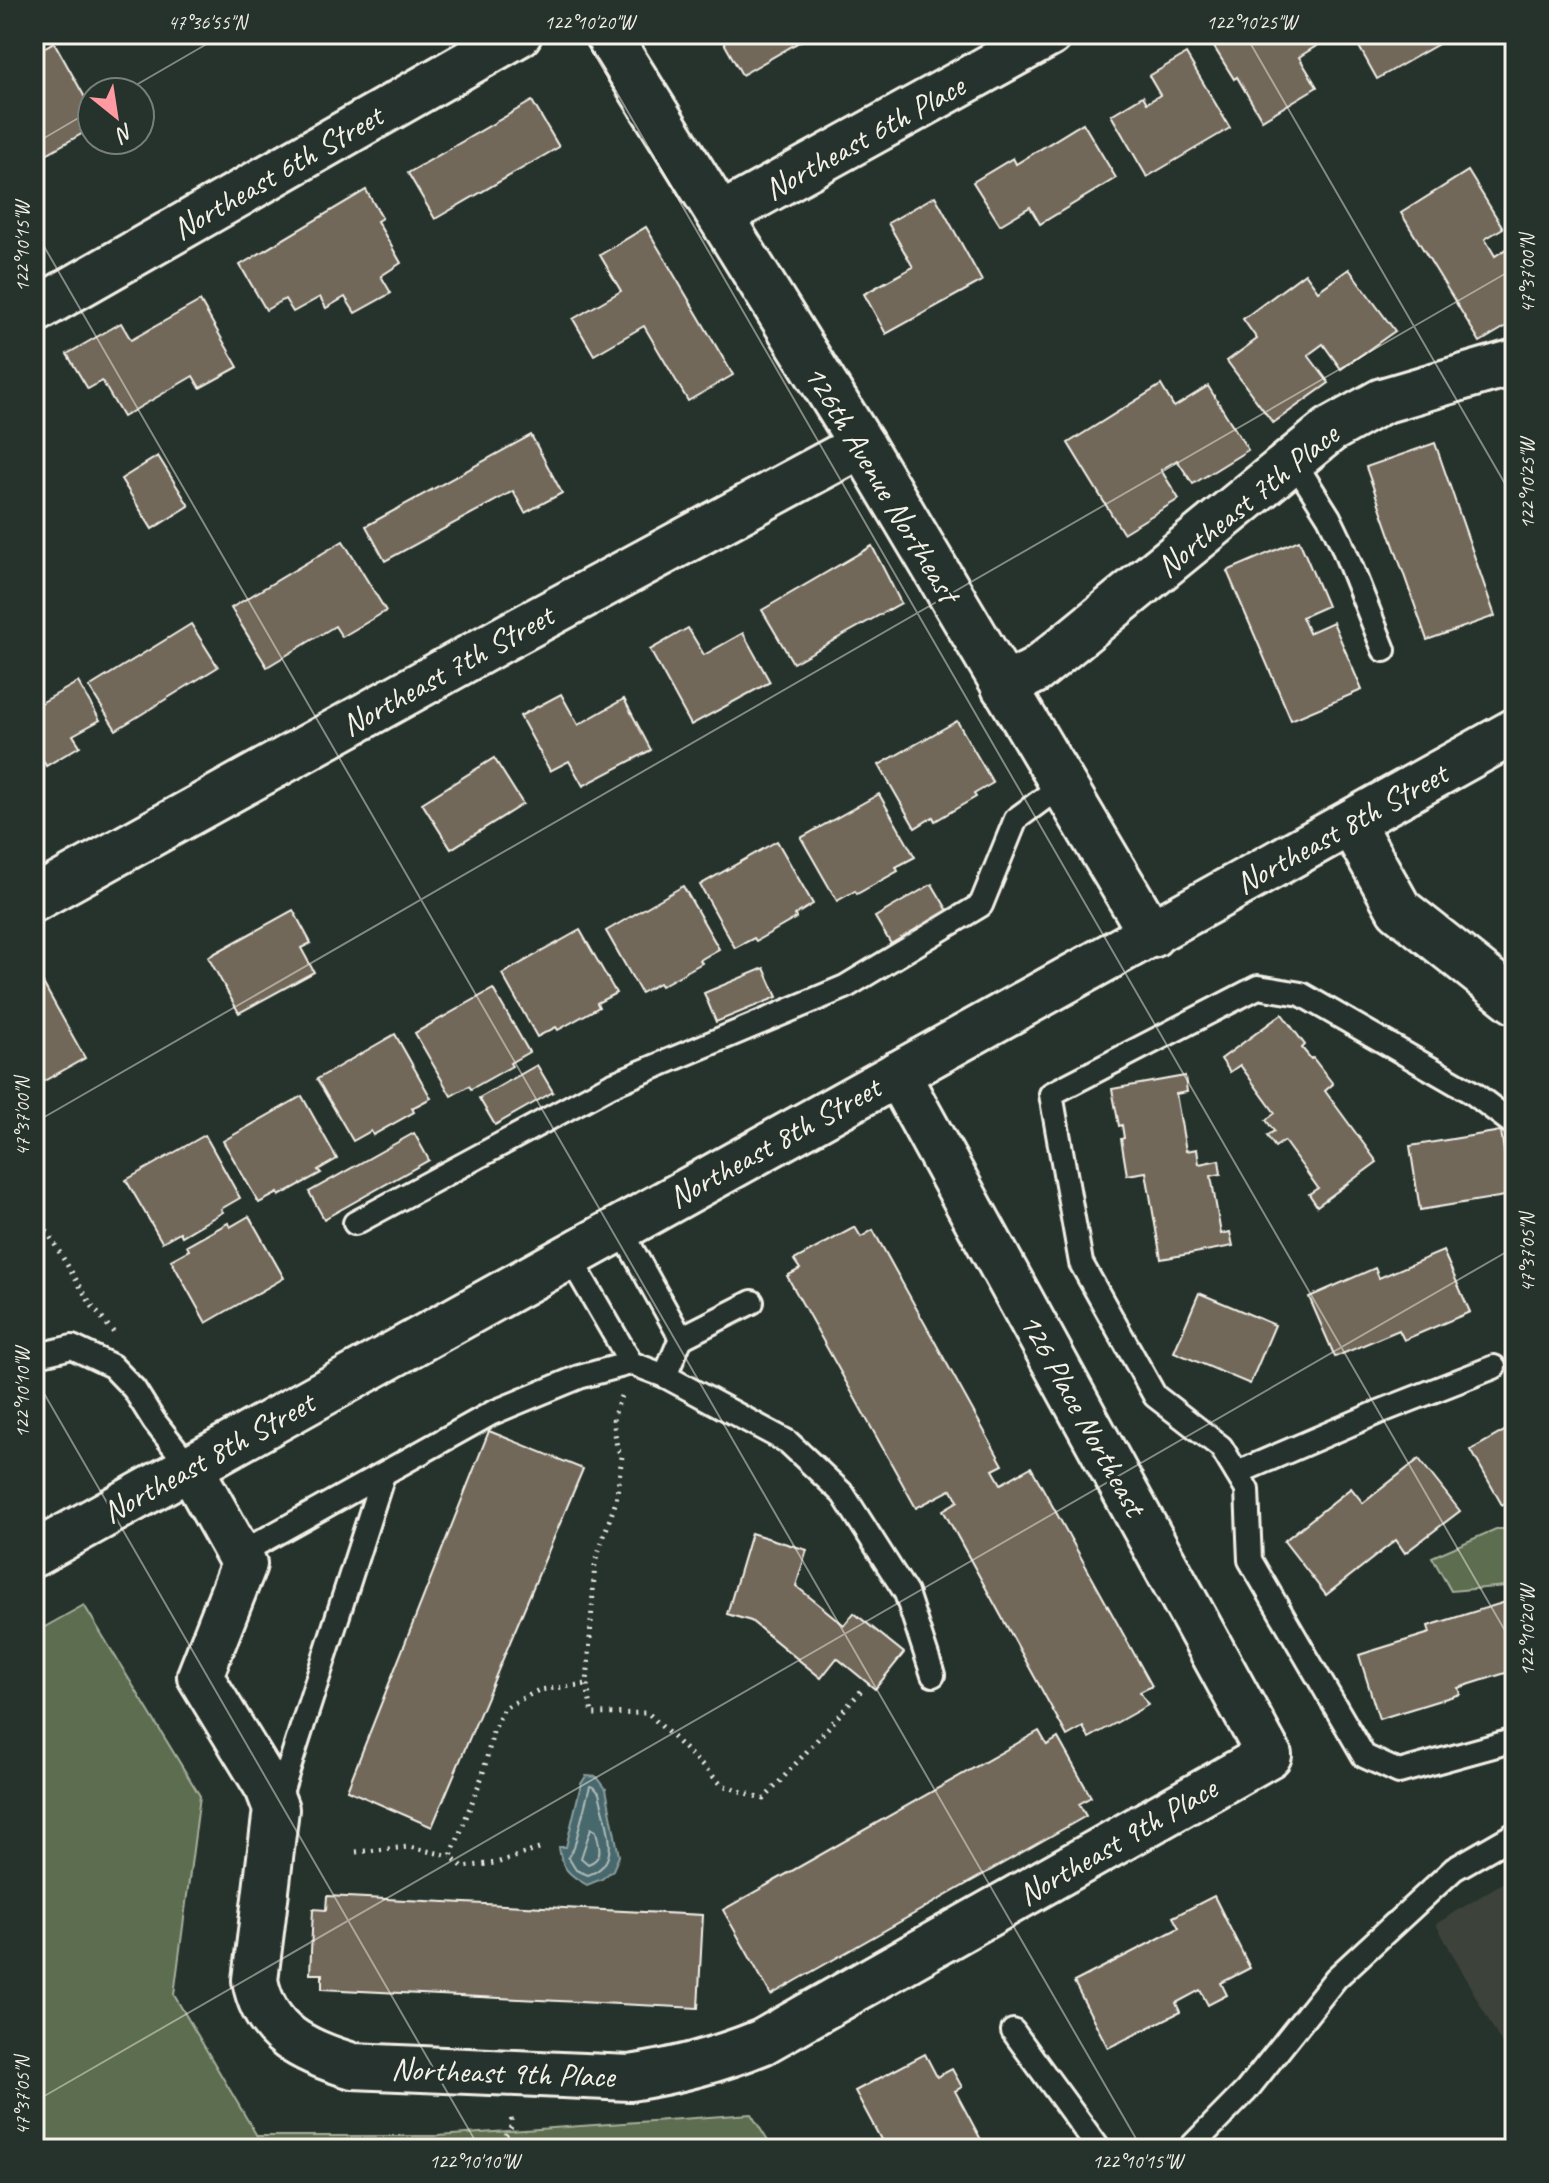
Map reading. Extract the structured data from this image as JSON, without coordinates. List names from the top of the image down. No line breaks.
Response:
{"streets":{"street":["Northeast 6th Place","Northeast 6th Street","126th Avenue Northeast","Northeast 7th Place","Northeast 7th Street","Northeast 8th Street","126 Place Northeast","Northeast 9th Place"]},"crossings":[["Northeast 6th Place","126th Avenue Northeast"],["126th Avenue Northeast","Northeast 7th Place"],["126th Avenue Northeast","Northeast 7th Street"],["126th Avenue Northeast","Northeast 8th Street"],["Northeast 8th Street","126 Place Northeast"],["126 Place Northeast","Northeast 9th Place"]],"north":"bottom right","coordinates":["47°36'55\"N","122°10'20\"W","122°10'25\"W","122°10'15\"W","47°37'00\"N","47°37'05\"N","122°10'10\"W"]}
